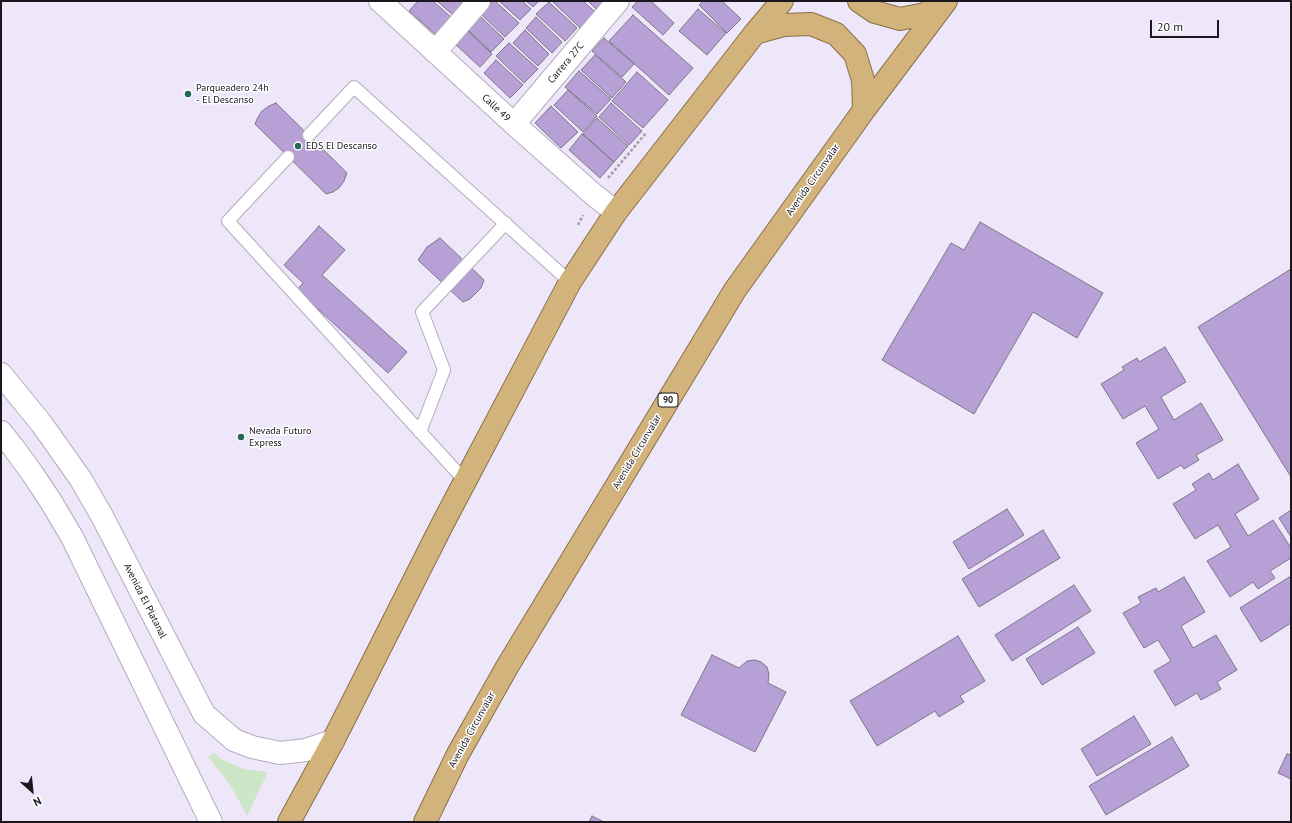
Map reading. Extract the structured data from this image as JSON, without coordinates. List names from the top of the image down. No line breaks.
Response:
{"streets":{"highway":["Avenida Circunvalar","90"],"main road":["Carrera 27C","Calle 49","Avenida El Platanal"]},"crossings":[["Carrera 27C","Calle 49"]],"places":["Parqueadero 24h - El Descanso","EDS El Descanso","Nevada Futuro Express"],"scale_bar":"20 m","north":"bottom right"}
